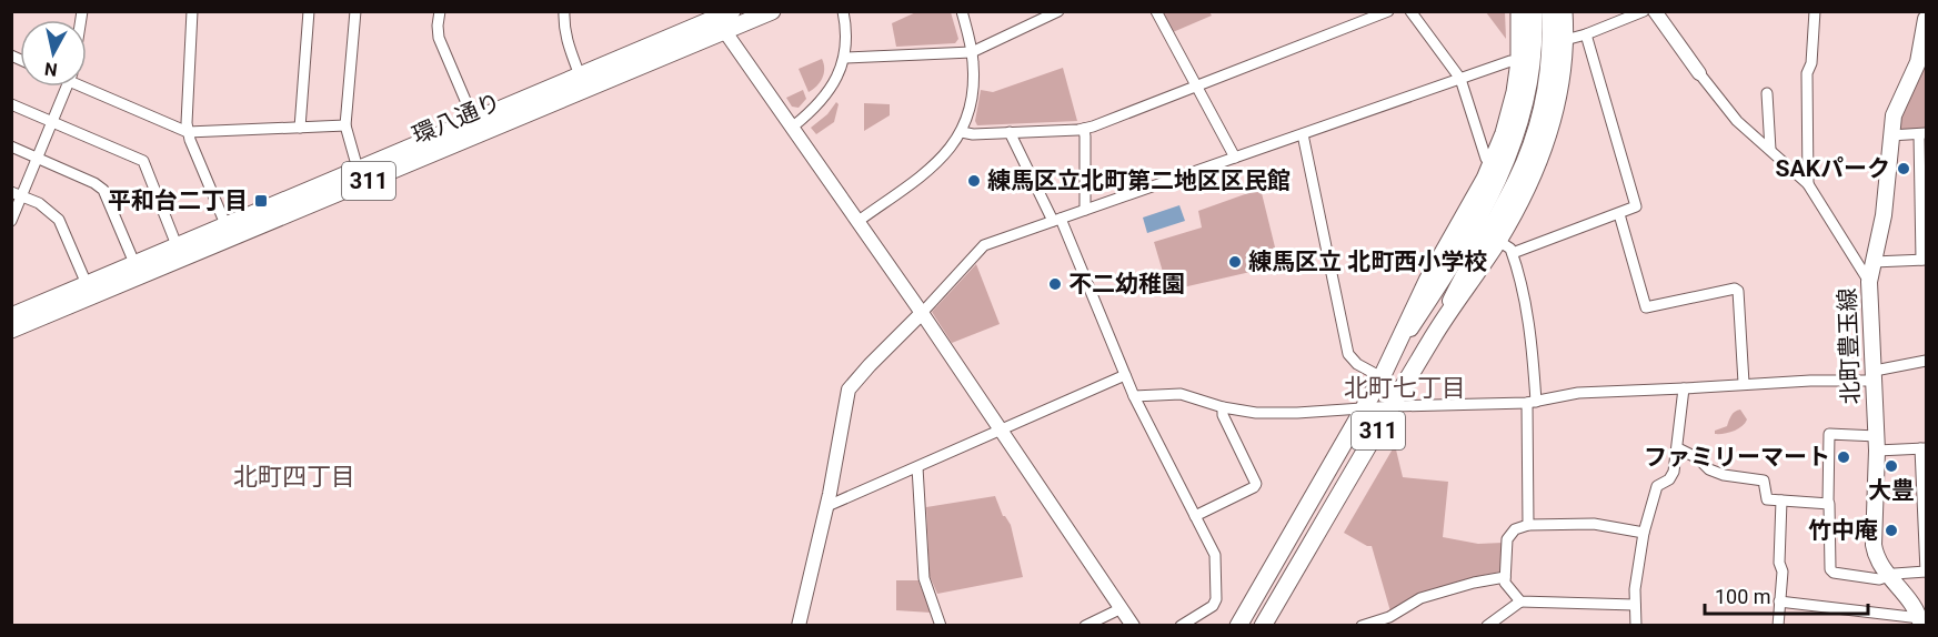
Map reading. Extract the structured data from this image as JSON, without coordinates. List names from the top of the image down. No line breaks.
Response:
{"streets":{"main road":["環八通り","311","北町豊玉線"]},"districts":["北町七丁目","北町四丁目"],"places":{"other":["SAKパーク","練馬区立北町第二地区区民館","練馬区立 北町西小学校","不二幼稚園","ファミリーマート","大豊","竹中庵"],"transit":["平和台二丁目"]},"scale_bar":"100 m","north":"bottom"}
